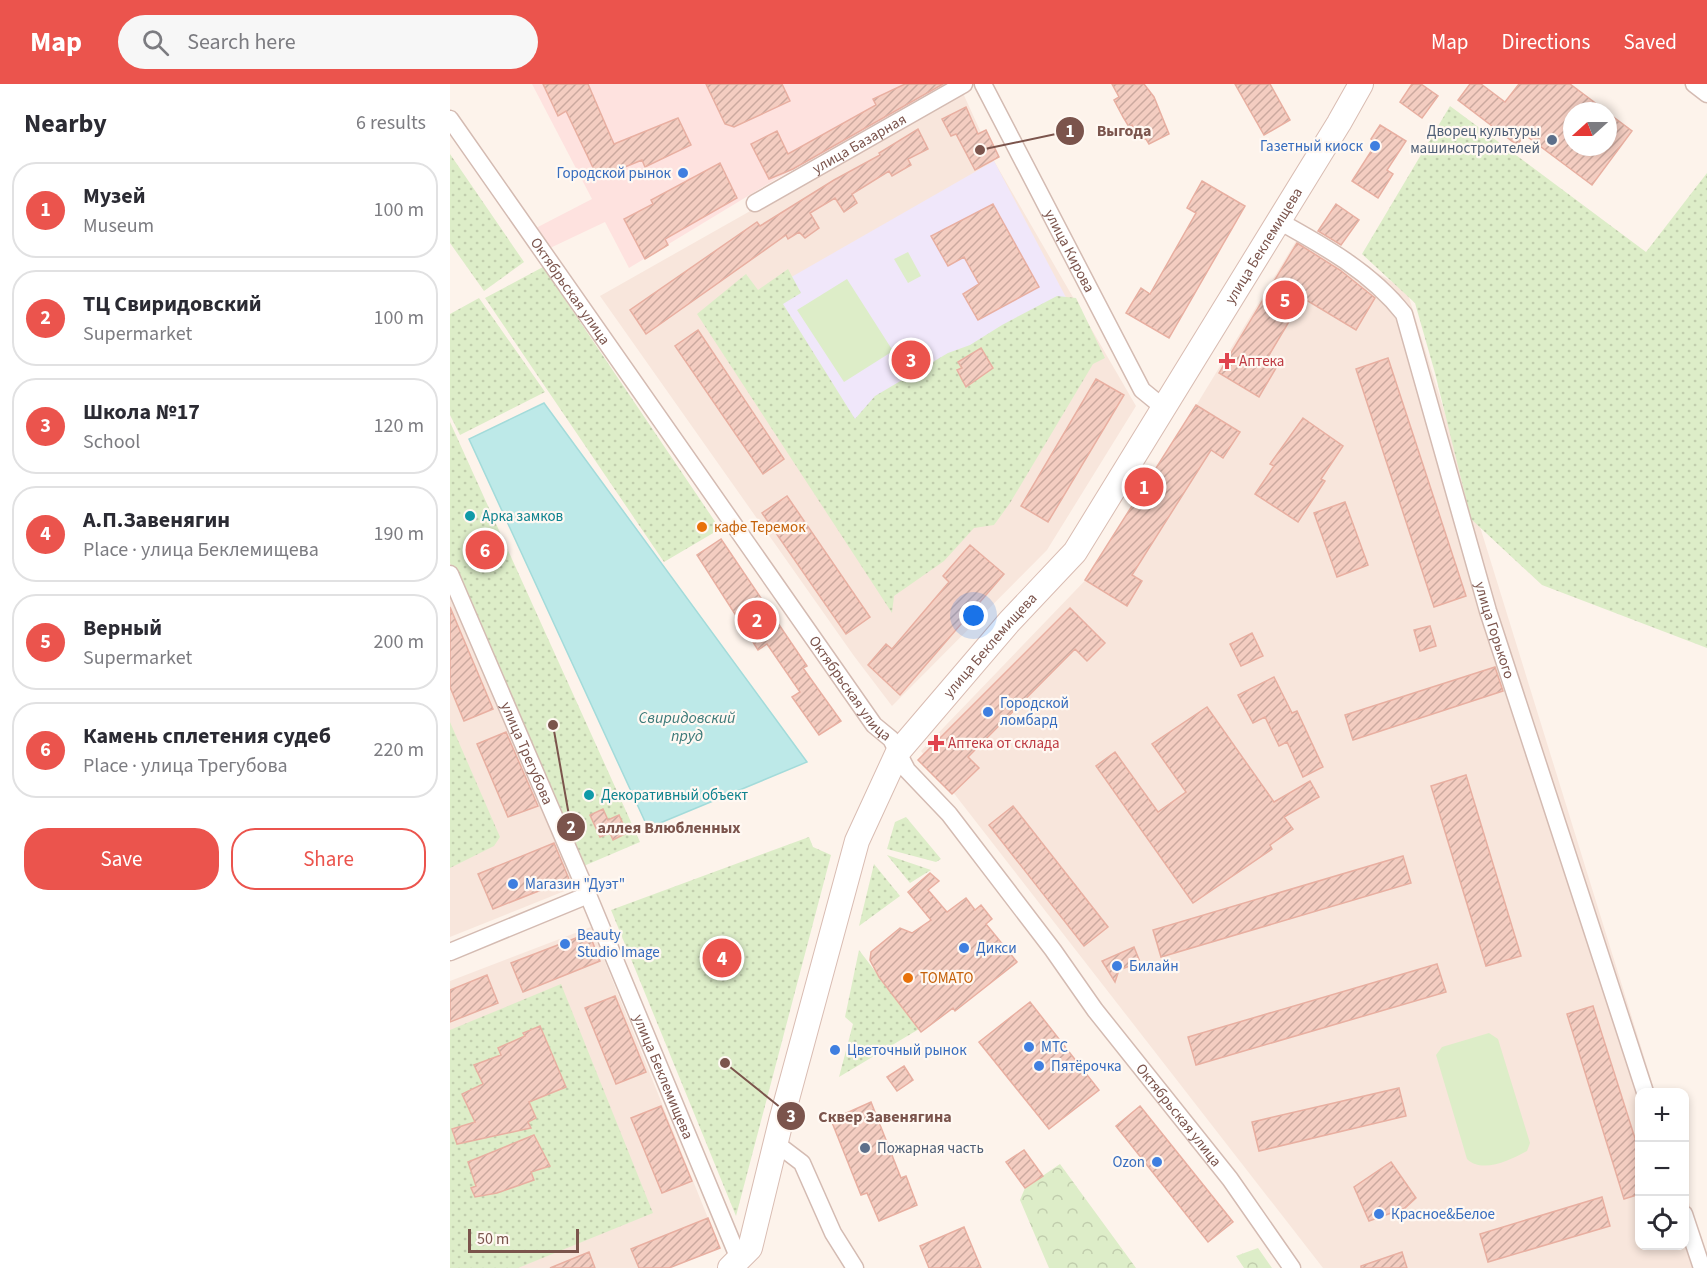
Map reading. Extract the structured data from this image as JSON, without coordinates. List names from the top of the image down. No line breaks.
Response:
{"streets":{"main road":["улица Беклемищева"],"street":["улица Базарная","улица Кирова","Октябрьская улица","улица Горького","улица Трегубова"]},"crossings":[["улица Беклемищева","улица Кирова"],["улица Беклемищева","Октябрьская улица"],["улица Беклемищева","улица Горького"],["улица Беклемищева","улица Трегубова"]],"water":["Свиридовский пруд"],"places":{"other":["Дворец культуры машиностроителей","Газетный киоск","Выгода","Городской рынок","Арка замков","кафе Теремок","Городской ломбард","аллея Влюбленных","Декоративный объект","Магазин \"Дуэт\"","Beauty Studio Image","Дикси","Билайн","ТОМАТО","МТС","Цветочный рынок","Сквер Завенягина","Пятёрочка","Пожарная часть","Ozon","Красное&Белое"],"health":["Аптека","Аптека от склада"]},"scale_bar":"50 m","north":"left","page":{"header":"Map","search":"Search here","nav":["Map","Directions","Saved"],"heading":["Nearby","6 results"],"list":[{"mark":"1","name":"Музей","note":"Museum","value":"100 m"},{"mark":"2","name":"ТЦ Свиридовский","note":"Supermarket","value":"100 m"},{"mark":"3","name":"Школа №17","note":"School","value":"120 m"},{"mark":"4","name":"А.П.Завенягин","note":"Place · улица Беклемищева","value":"190 m"},{"mark":"5","name":"Верный","note":"Supermarket","value":"200 m"},{"mark":"6","name":"Камень сплетения судеб","note":"Place · улица Трегубова","value":"220 m"}],"pins":["5","3","1","6","2","4"],"buttons":["Save","Share"],"map_buttons":["+","−"],"scale":"50 m"}}
